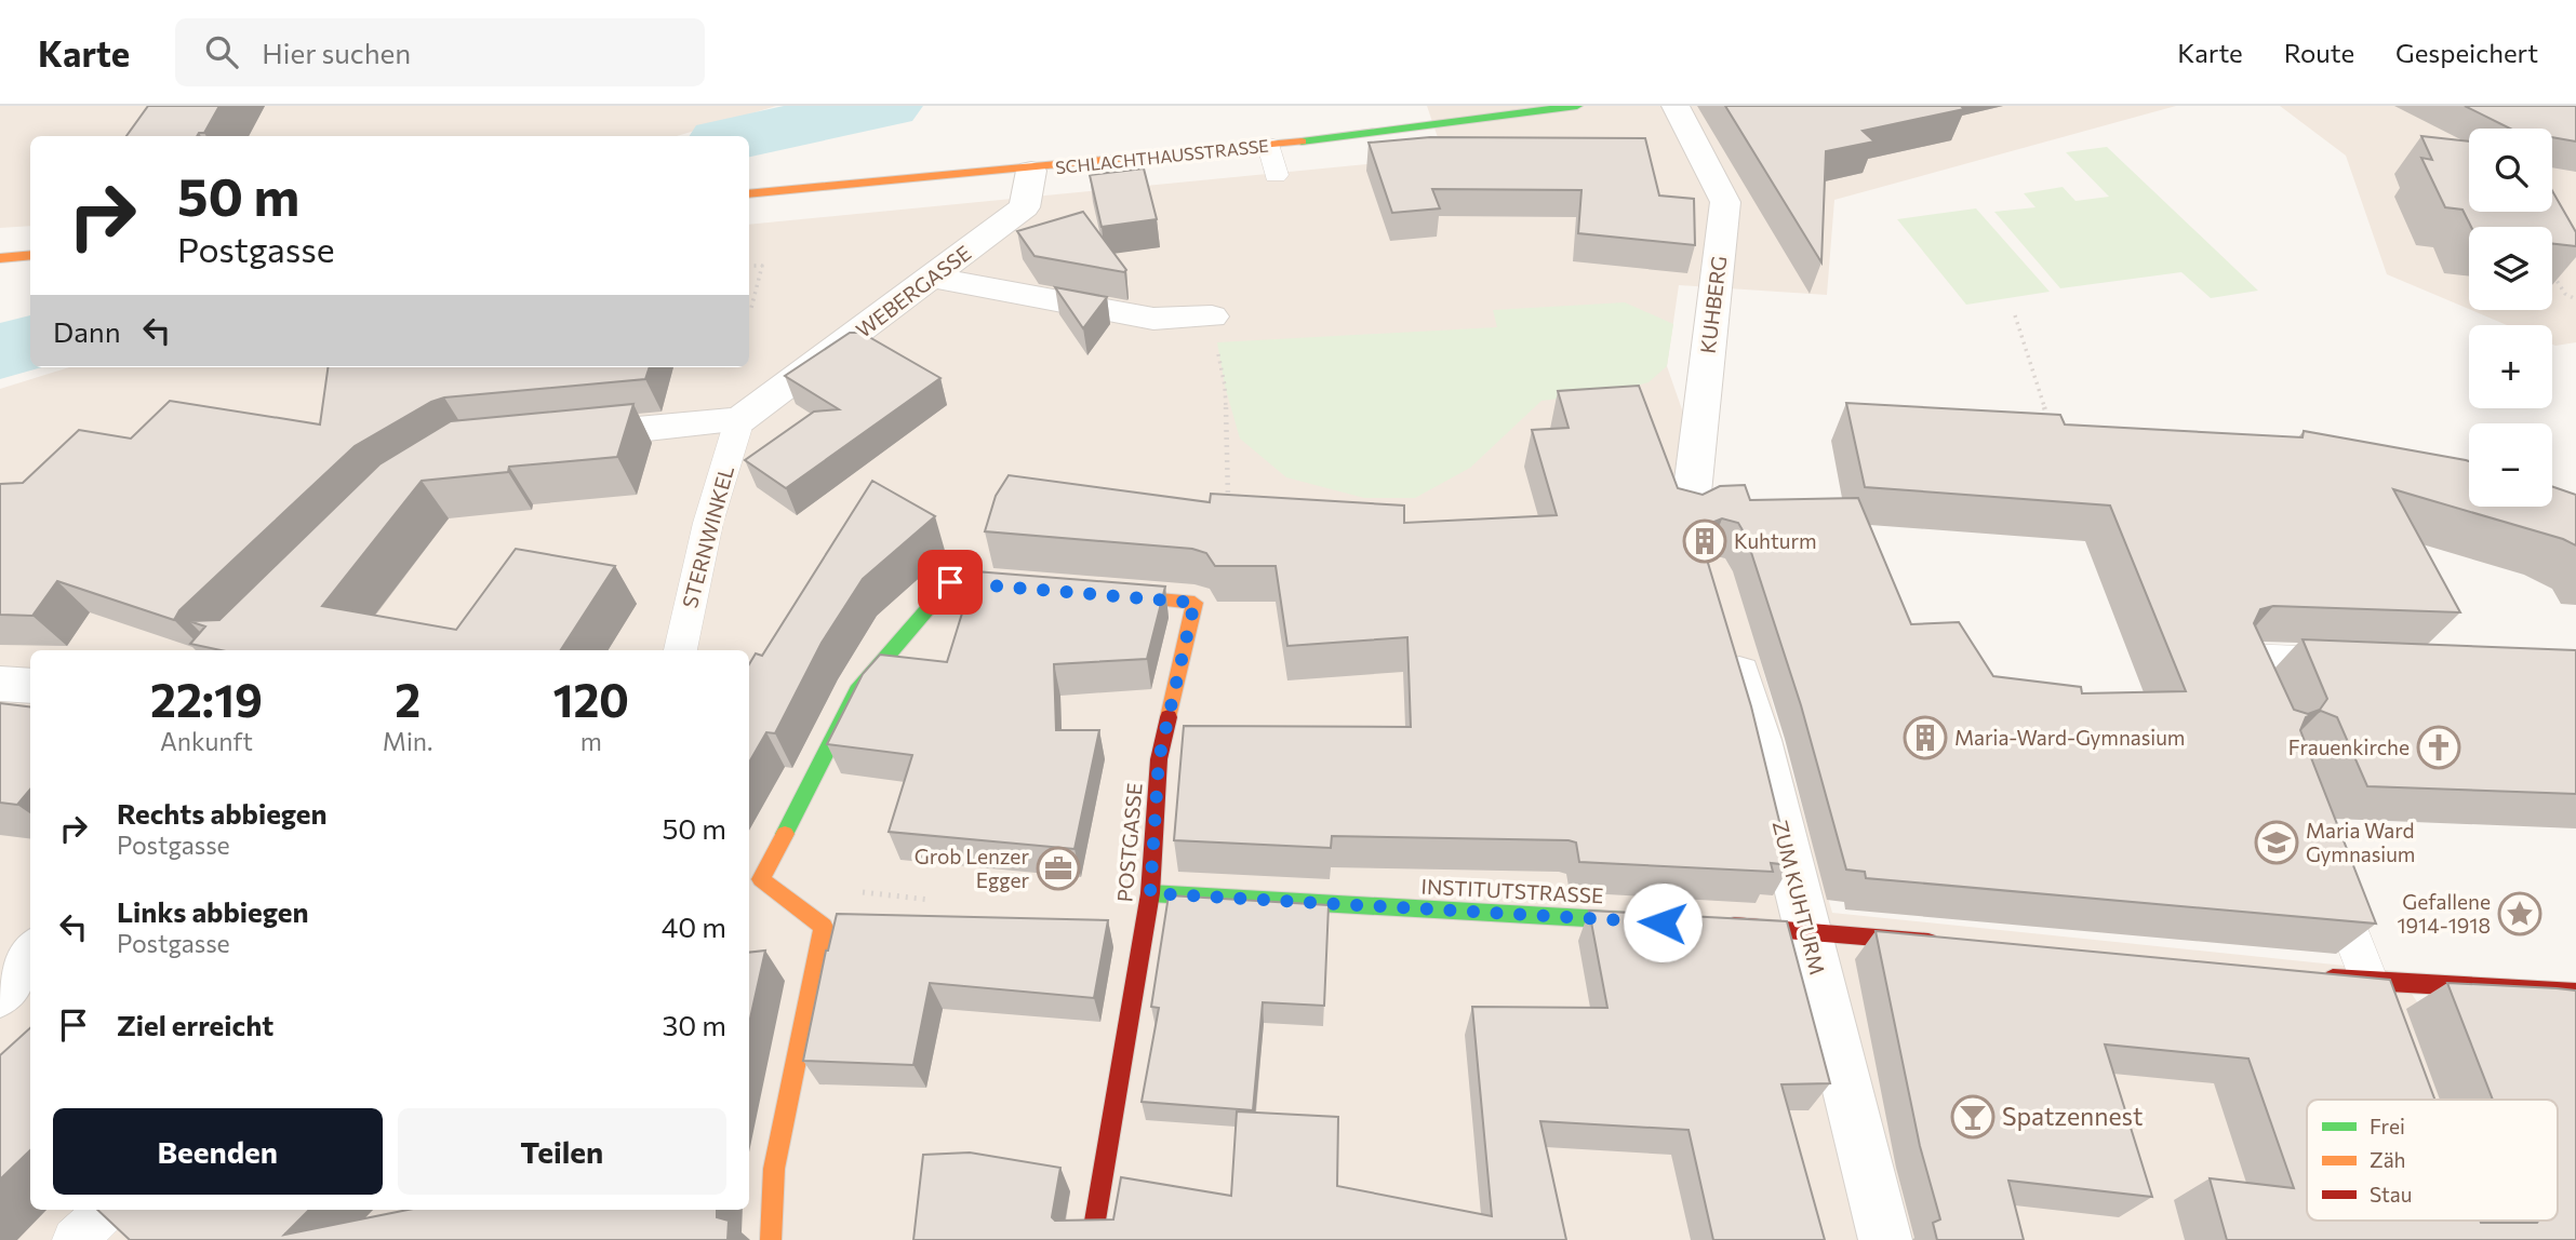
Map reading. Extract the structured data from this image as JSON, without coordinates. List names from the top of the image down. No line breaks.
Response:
{"streets":{"street":["SCHLACHTHAUSSTRASSE","WEBERGASSE","KUHBERG","POSTGASSE","INSTITUTSTRASSE","ZUM KUHTURM"],"lane":["STERNWINKEL"]},"crossings":[["SCHLACHTHAUSSTRASSE","WEBERGASSE"],["WEBERGASSE","STERNWINKEL"],["POSTGASSE","INSTITUTSTRASSE"]],"places":{"building":["Kuhturm","Maria-Ward-Gymnasium"],"church":["Frauenkirche"],"school or university":["Maria Ward Gymnasium"],"office":["Grob Lenzer Egger"],"place":["Gefallene 1914-1918"],"bar":["Spatzennest"]},"legend":["Frei","Zäh","Stau"],"page":{"header":"Karte","search":"Hier suchen","nav":["Karte","Route","Gespeichert"],"map_buttons":["+","−"],"turn":["50 m","Postgasse"],"then":"Dann","eta":["22:19","Ankunft","2","Min.","120","m"],"list":[{"name":"Rechts abbiegen","note":"Postgasse","value":"50 m"},{"name":"Links abbiegen","note":"Postgasse","value":"40 m"},{"name":"Ziel erreicht","value":"30 m"}],"buttons":["Beenden","Teilen"]}}
